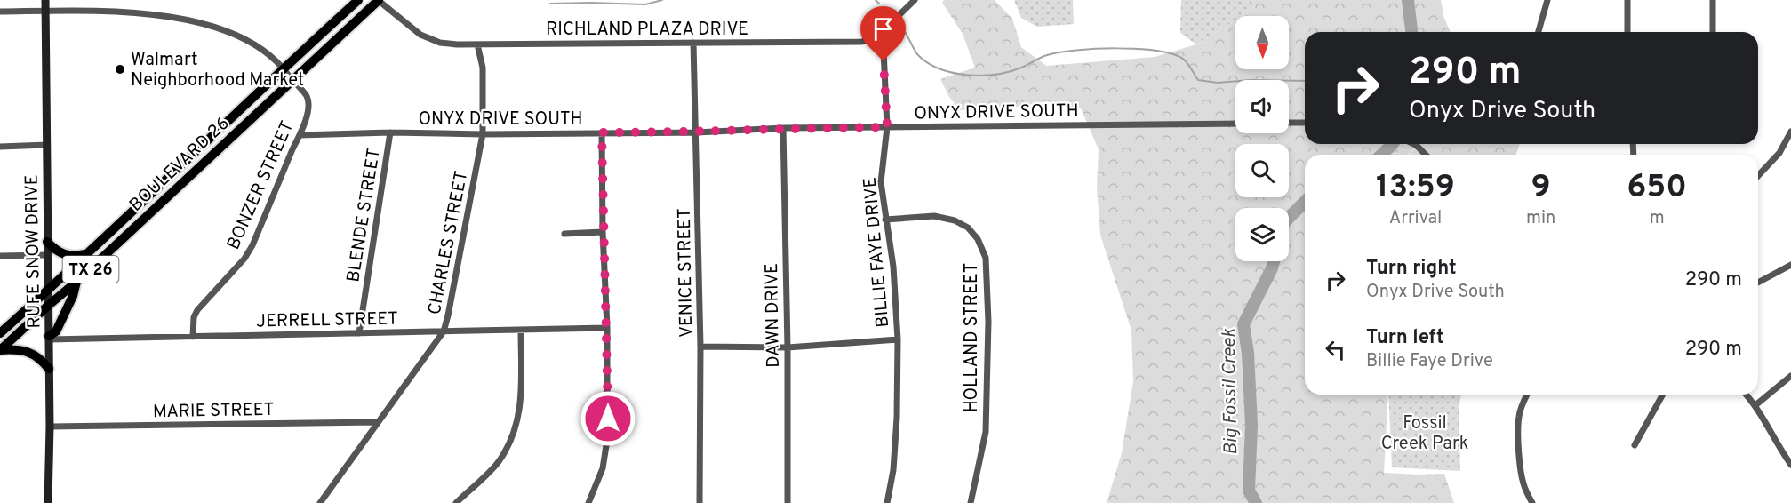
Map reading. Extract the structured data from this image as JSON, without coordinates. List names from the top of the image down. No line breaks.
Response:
{"streets":{"main road":["BOULEVARD 26","RUFE SNOW DRIVE","TX 26"],"street":["RICHLAND PLAZA DRIVE","ONYX DRIVE SOUTH","BONZER STREET","BLENDE STREET","CHARLES STREET","BILLIE FAYE DRIVE","VENICE STREET","DAWN DRIVE","JERRELL STREET","HOLLAND STREET","MARIE STREET"]},"crossings":[["RICHLAND PLAZA DRIVE","BOULEVARD 26"],["RICHLAND PLAZA DRIVE","CHARLES STREET"],["RICHLAND PLAZA DRIVE","BILLIE FAYE DRIVE"],["RICHLAND PLAZA DRIVE","VENICE STREET"],["ONYX DRIVE SOUTH","BONZER STREET"],["ONYX DRIVE SOUTH","BLENDE STREET"],["ONYX DRIVE SOUTH","CHARLES STREET"],["ONYX DRIVE SOUTH","BILLIE FAYE DRIVE"],["ONYX DRIVE SOUTH","VENICE STREET"],["ONYX DRIVE SOUTH","DAWN DRIVE"],["BOULEVARD 26","BONZER STREET"],["BOULEVARD 26","RUFE SNOW DRIVE"],["BONZER STREET","RUFE SNOW DRIVE"],["BONZER STREET","JERRELL STREET"],["BLENDE STREET","JERRELL STREET"],["CHARLES STREET","JERRELL STREET"],["CHARLES STREET","MARIE STREET"],["RUFE SNOW DRIVE","JERRELL STREET"],["RUFE SNOW DRIVE","MARIE STREET"],["BILLIE FAYE DRIVE","HOLLAND STREET"]],"water":["Big Fossil Creek"],"parks":["Fossil Creek Park"],"places":["Walmart Neighborhood Market"],"north":"bottom","page":{"turn":["290 m","Onyx Drive South"],"eta":["13:59","Arrival","9","min","650","m"],"list":[{"name":"Turn right","note":"Onyx Drive South","value":"290 m"},{"name":"Turn left","note":"Billie Faye Drive","value":"290 m"}]}}
